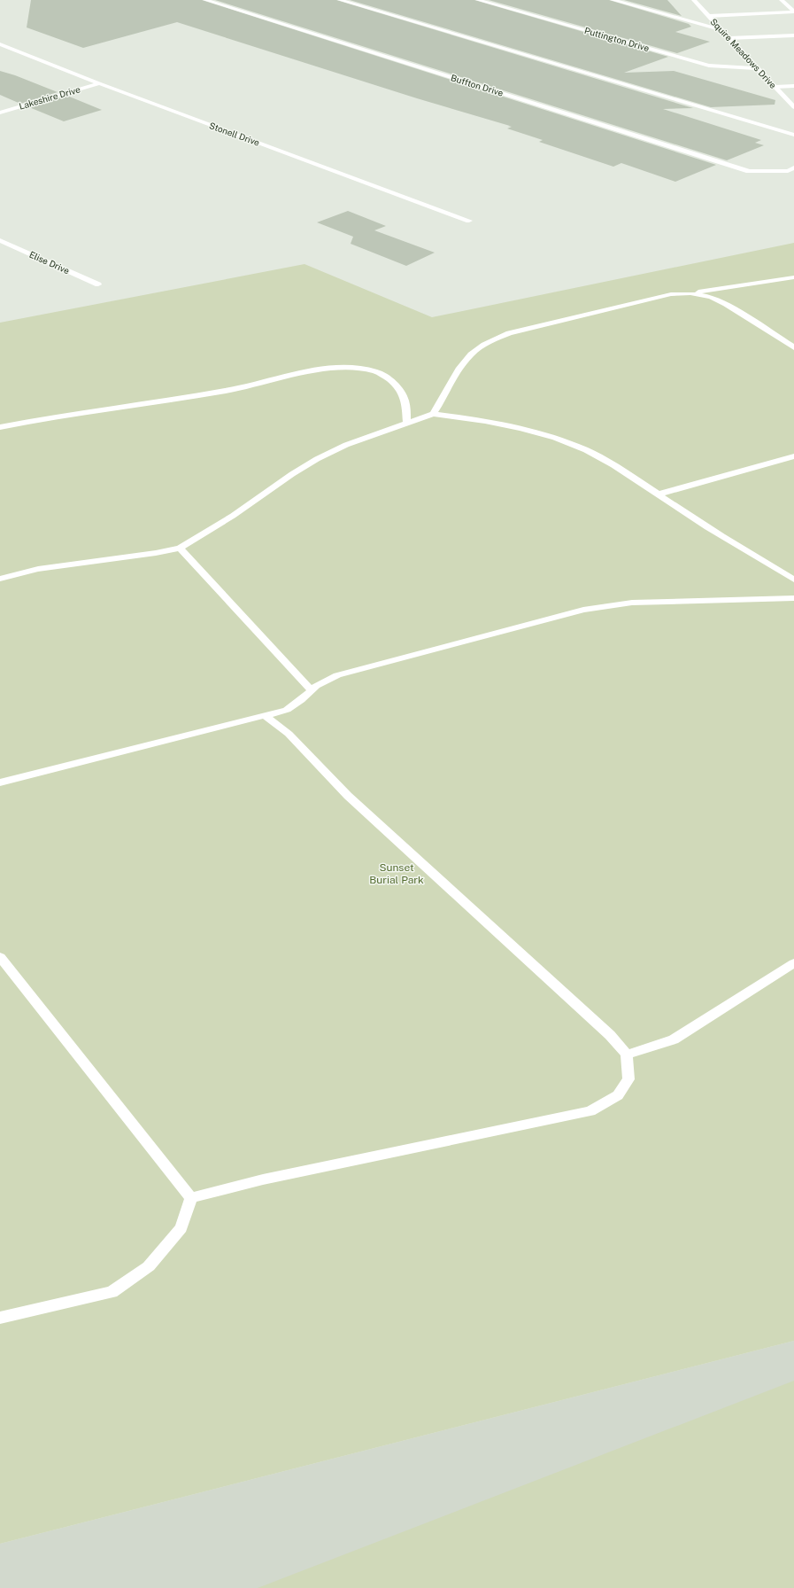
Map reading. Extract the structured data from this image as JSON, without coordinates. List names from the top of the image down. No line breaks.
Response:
{"streets":{"street":["Puttington Drive","Squire Meadows Drive","Buffton Drive","Lakeshire Drive","Stonell Drive","Elise Drive"]},"crossings":[["Puttington Drive","Squire Meadows Drive"],["Lakeshire Drive","Stonell Drive"]],"parks":["Sunset Burial Park"]}
